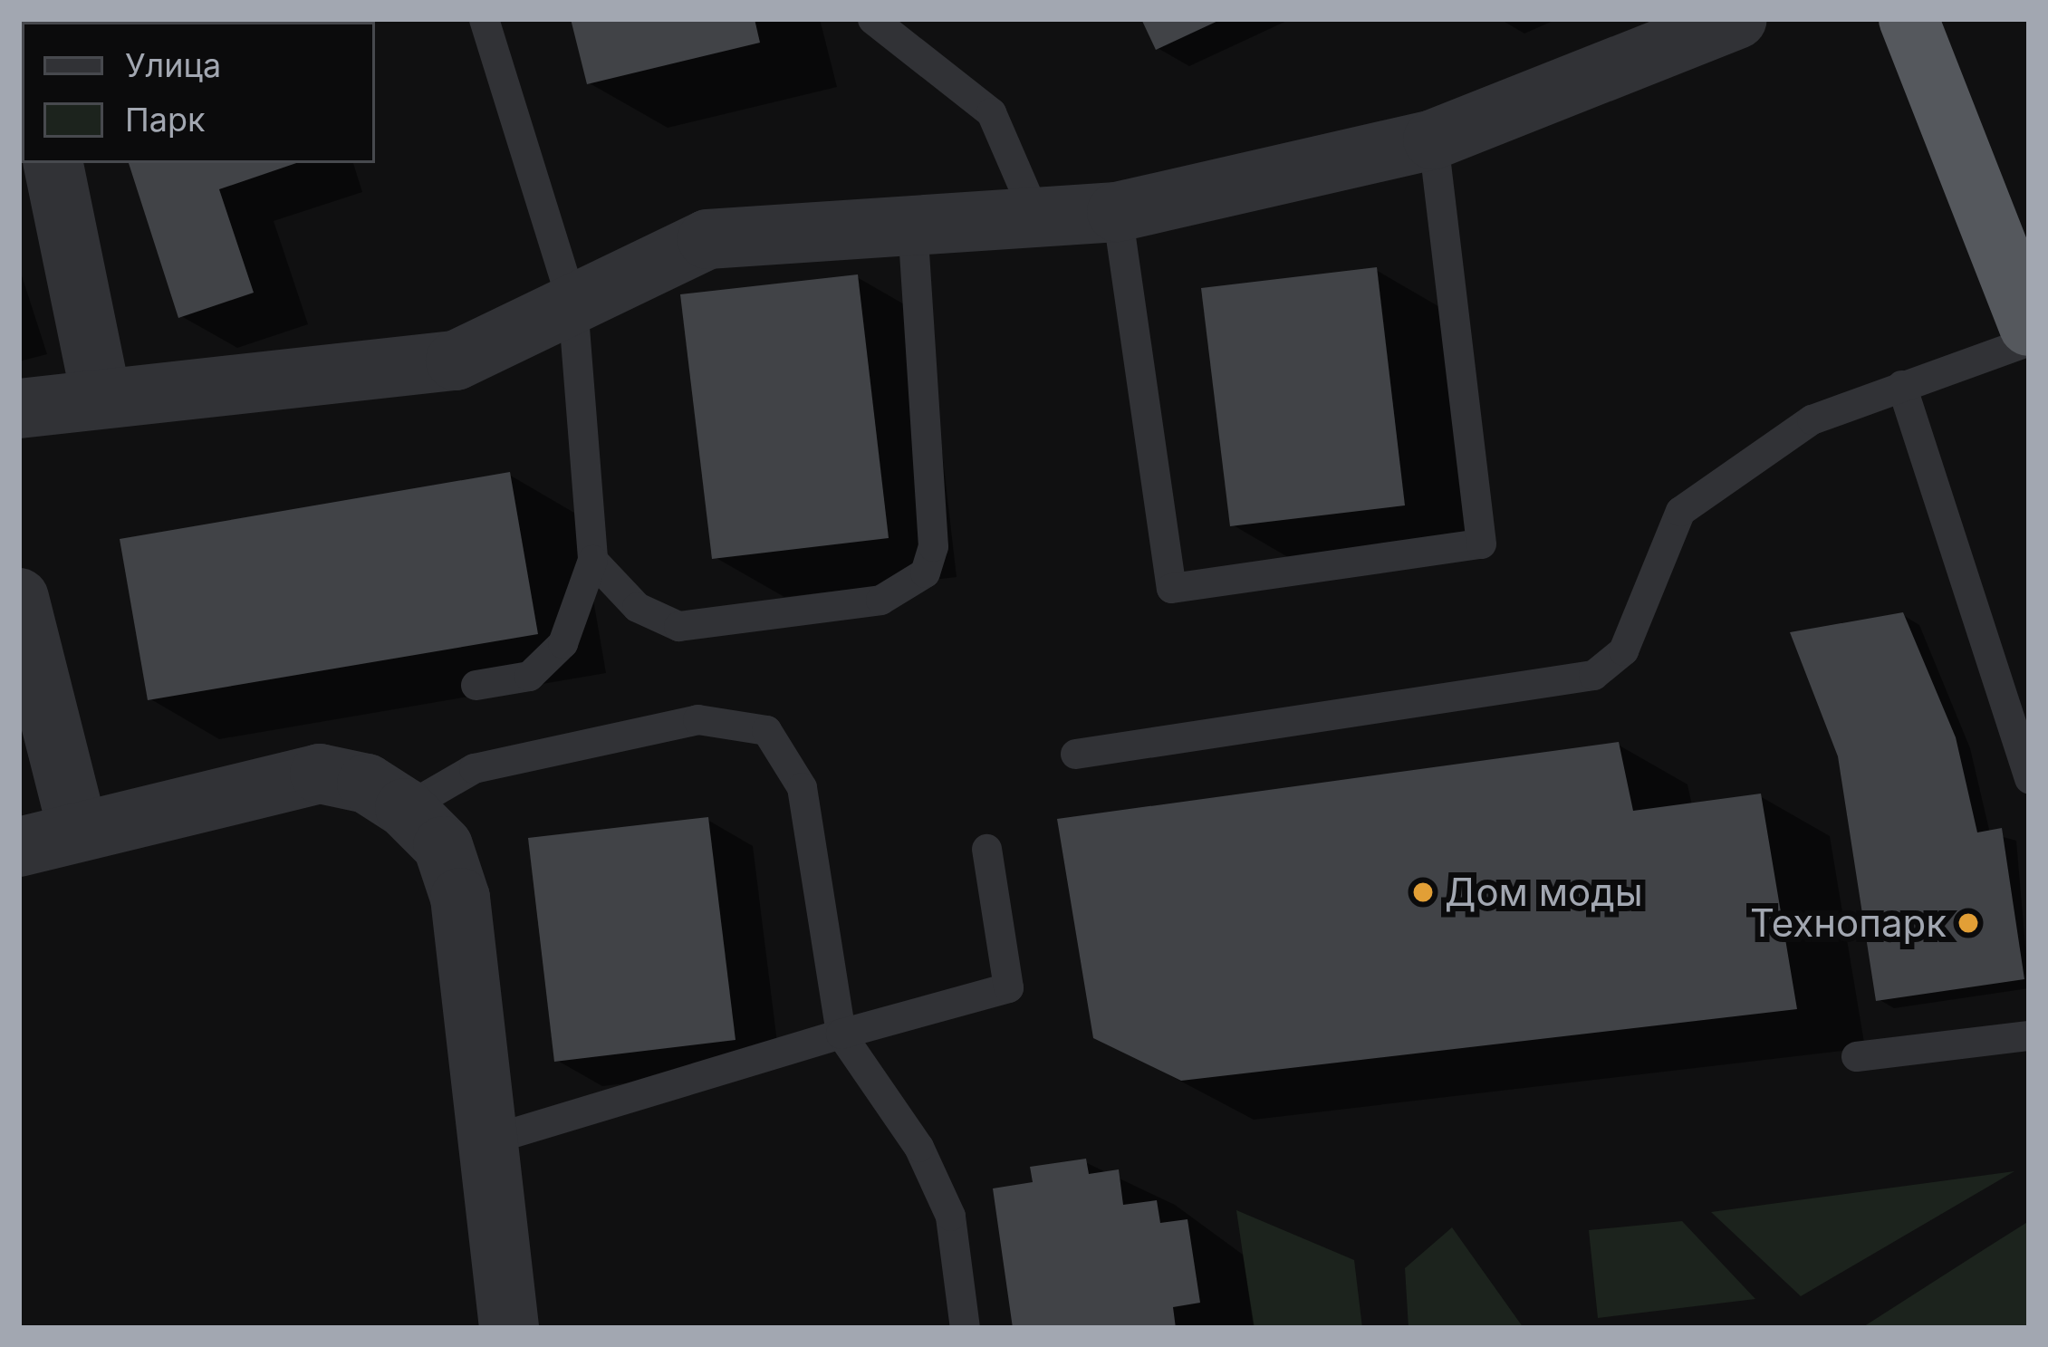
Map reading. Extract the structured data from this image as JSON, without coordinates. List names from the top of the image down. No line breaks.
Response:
{"places":["Дом моды","Технопарк"],"legend":["Улица","Парк"]}
